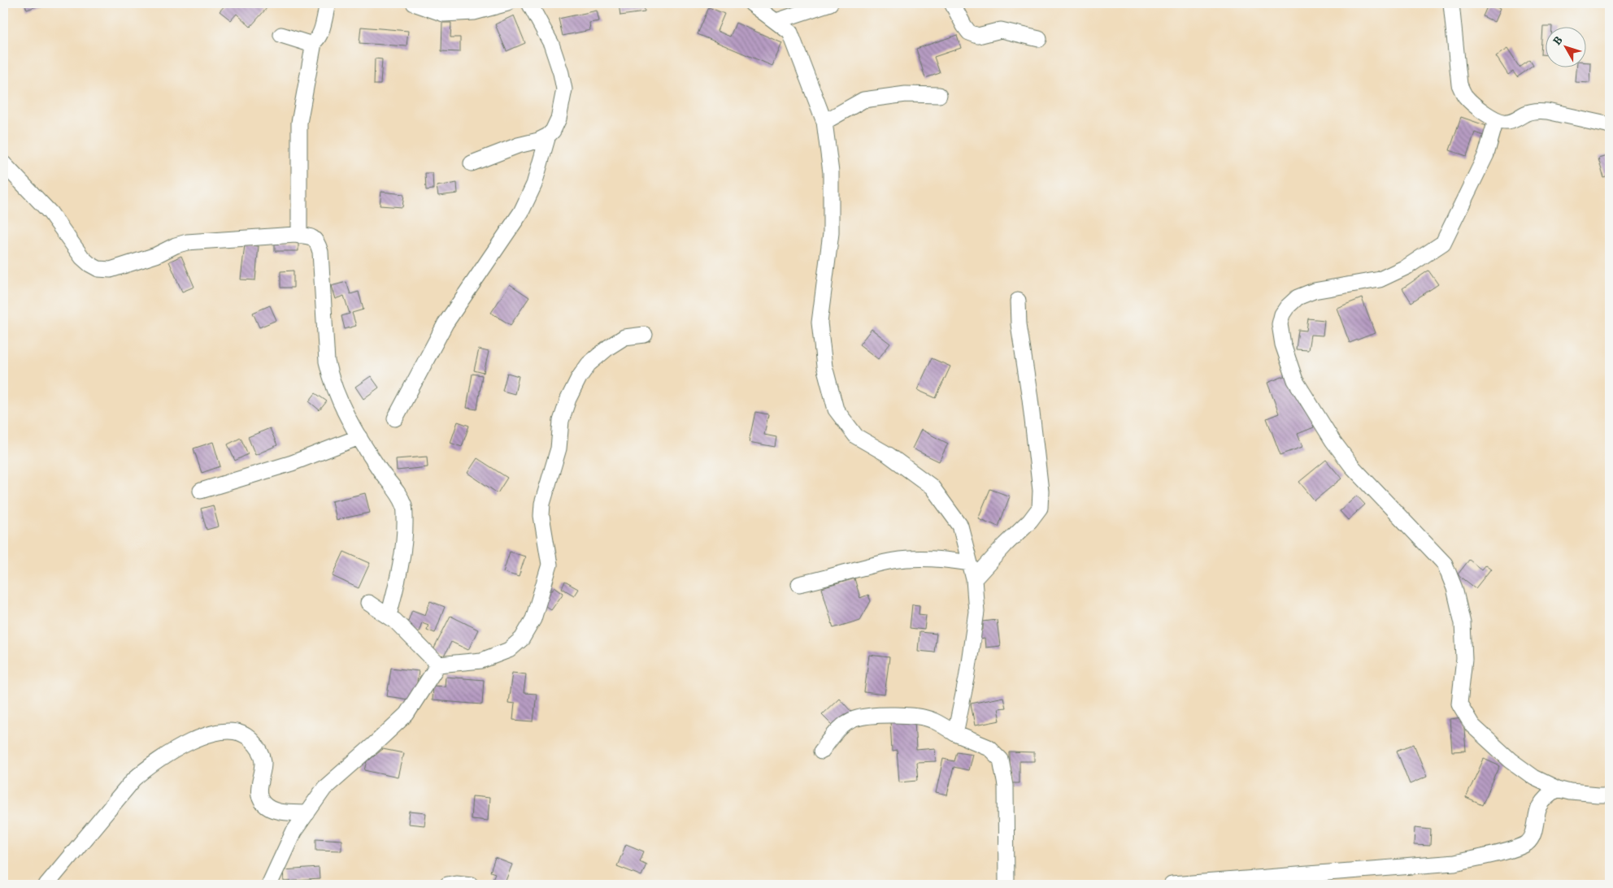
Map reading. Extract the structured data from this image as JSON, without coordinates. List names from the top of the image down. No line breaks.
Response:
{"north":"top left"}
